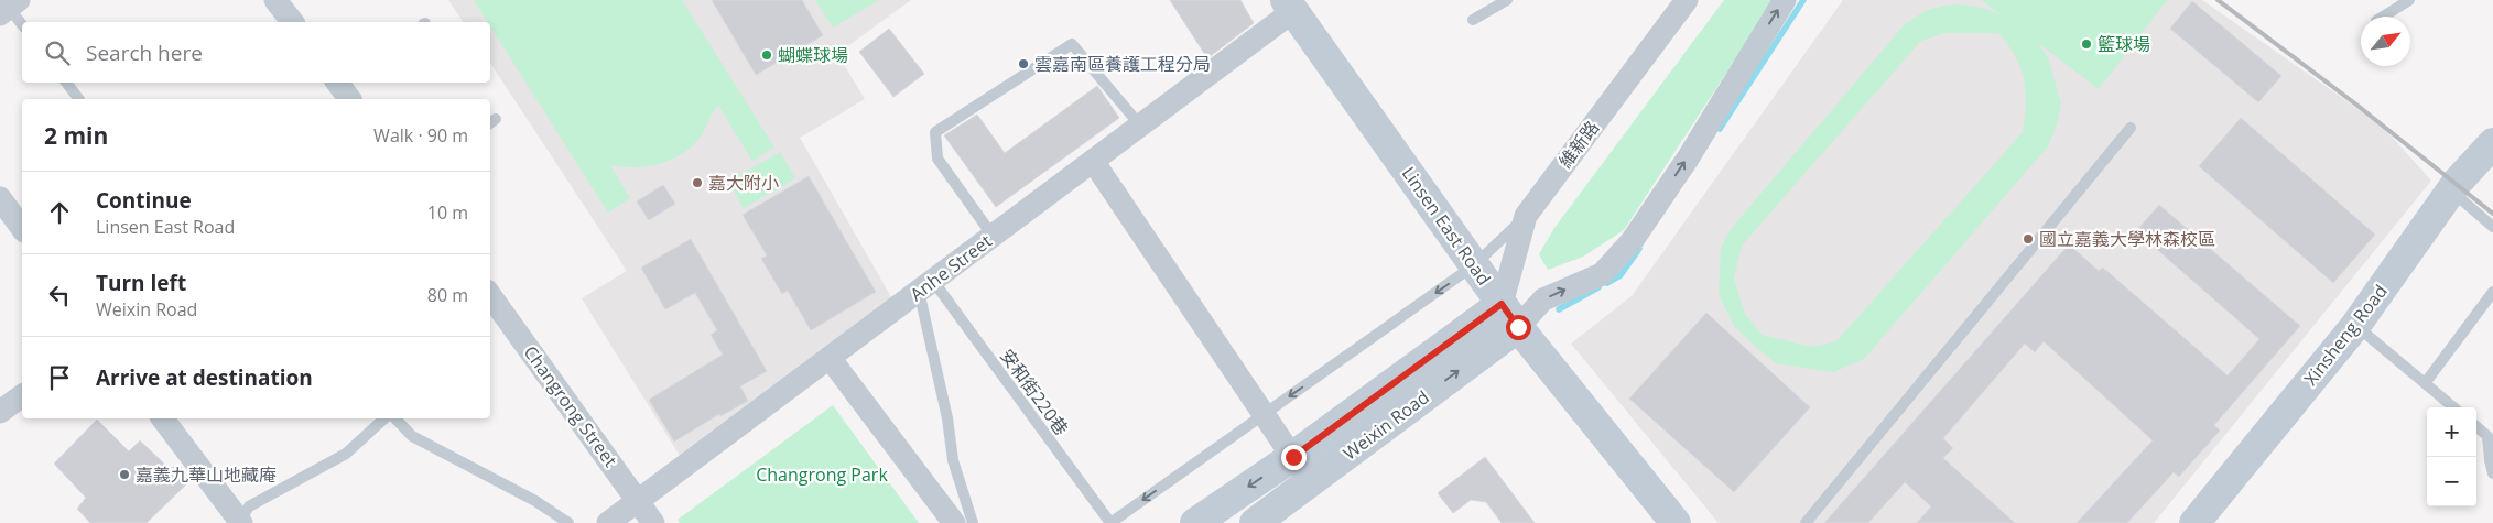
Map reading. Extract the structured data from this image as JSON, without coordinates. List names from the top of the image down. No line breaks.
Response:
{"streets":{"street":["維新路","Linsen East Road","Anhe Street","Xinsheng Road","Changrong Street","Weixin Road"],"lane":["安和街220巷"]},"crossings":[["維新路","Linsen East Road"],["維新路","Weixin Road"],["Linsen East Road","Anhe Street"],["Linsen East Road","Weixin Road"],["Anhe Street","安和街220巷"],["Anhe Street","Changrong Street"]],"parks":["Changrong Park"],"places":["籃球場","蝴蝶球場","雲嘉南區養護工程分局","嘉大附小","國立嘉義大學林森校區","嘉義九華山地藏庵"],"north":"top right","page":{"search":"Search here","heading":["2 min","Walk · 90 m"],"list":[["Continue","Linsen East Road","10 m"],["Turn left","Weixin Road","80 m"],"Arrive at destination"],"map_buttons":["+","−"]}}
